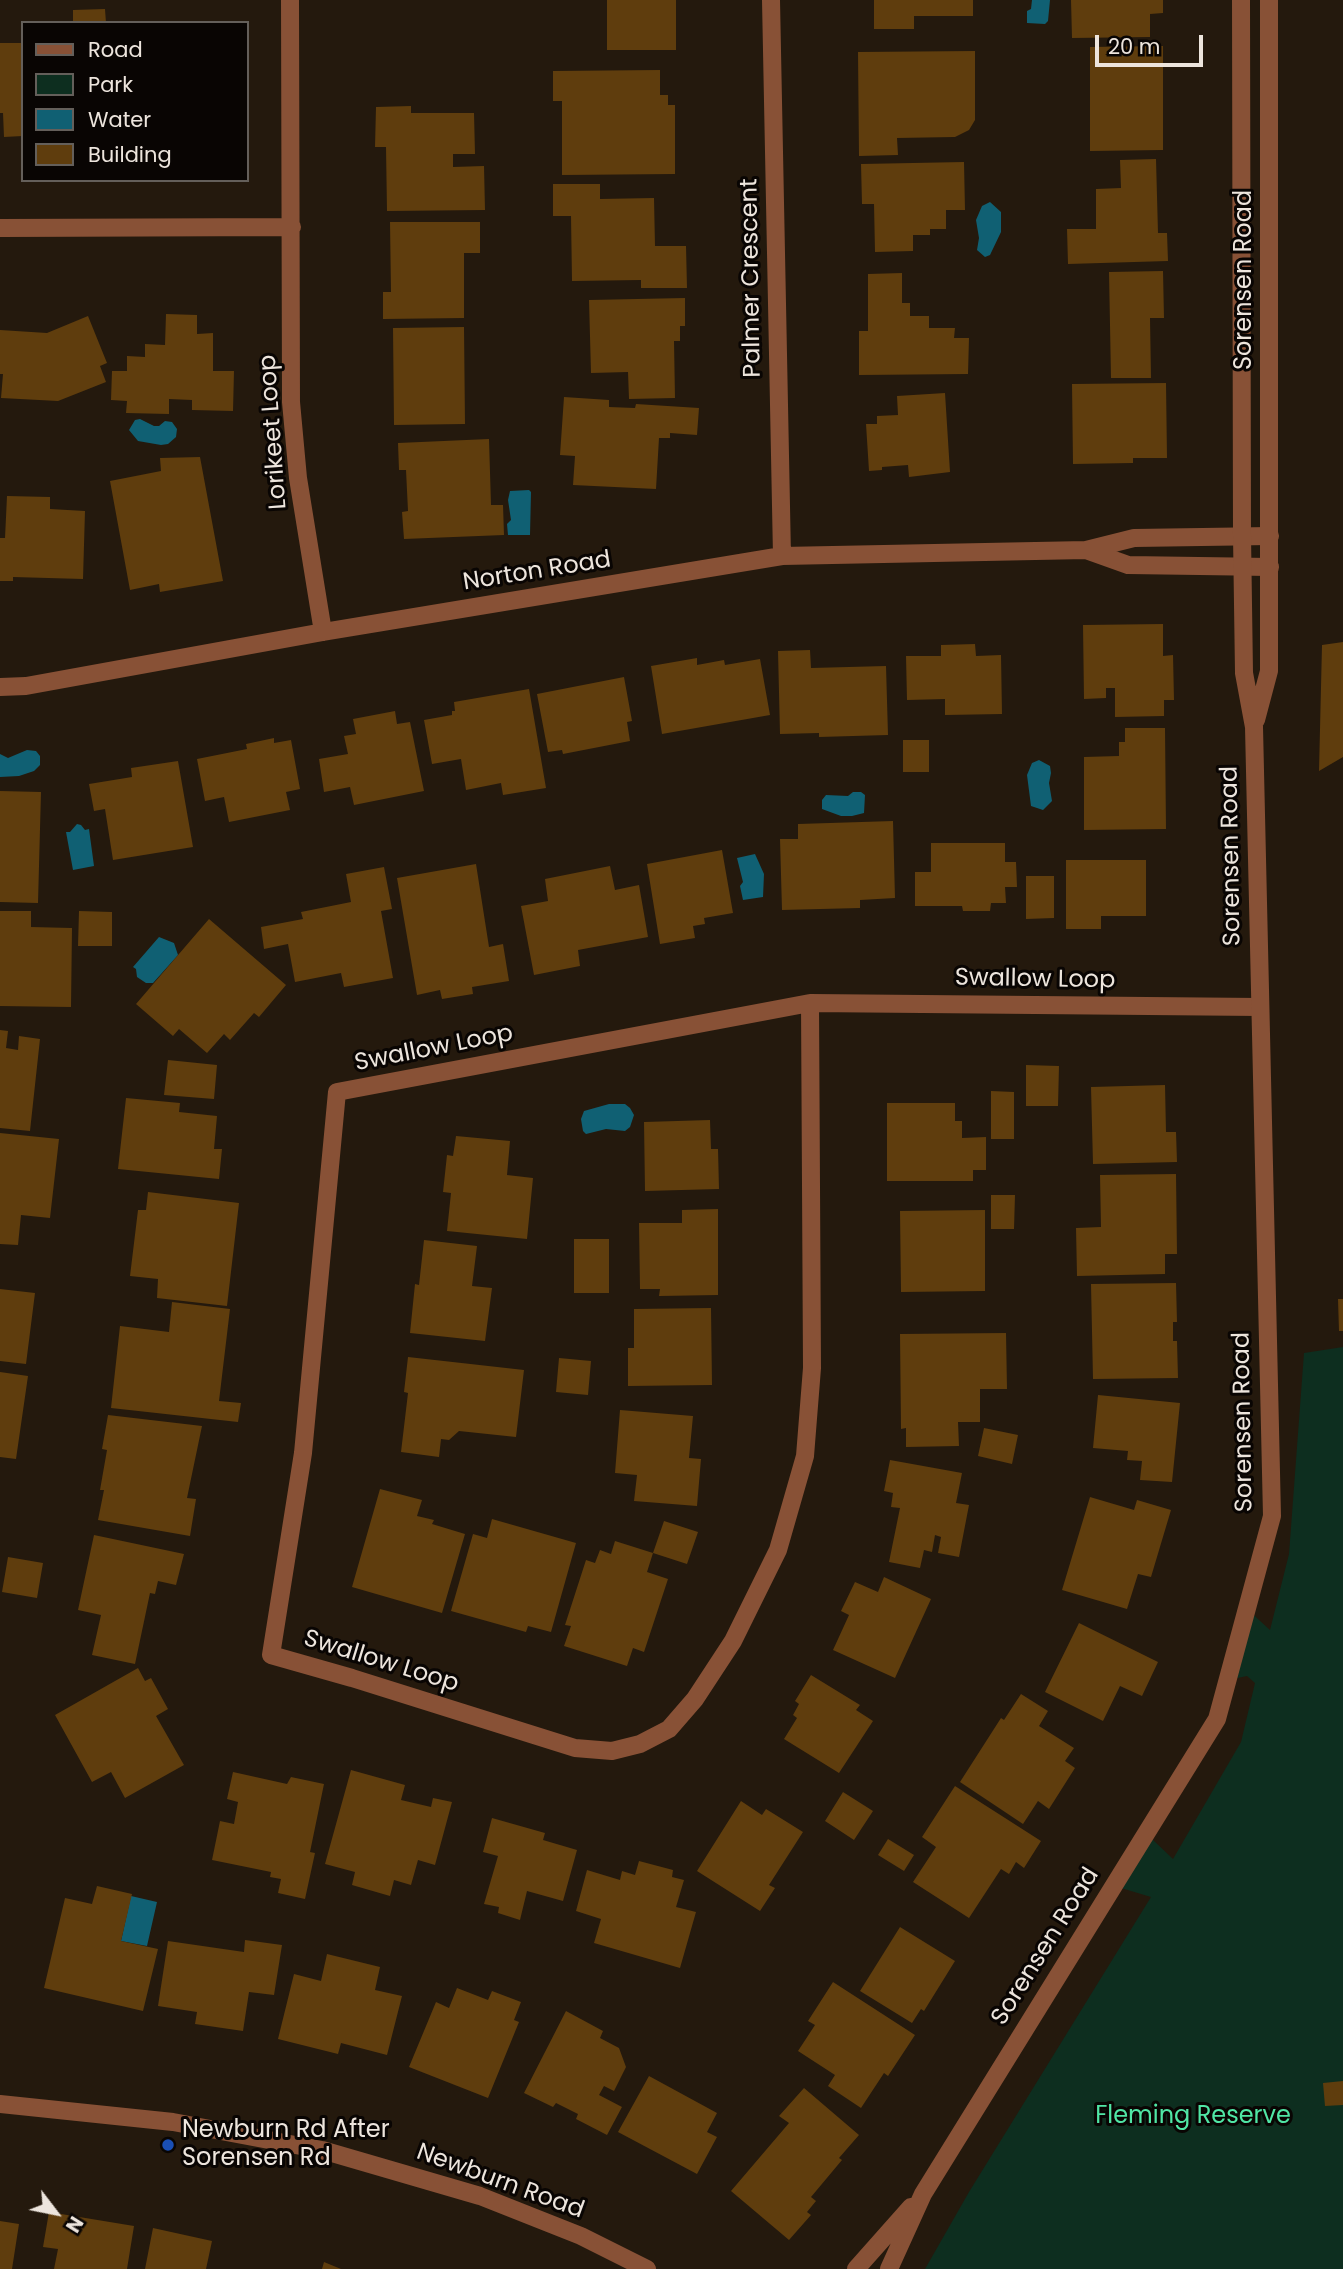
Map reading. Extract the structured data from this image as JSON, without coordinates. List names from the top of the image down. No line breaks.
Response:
{"streets":{"street":["Palmer Crescent","Sorensen Road","Lorikeet Loop","Norton Road","Swallow Loop","Newburn Road"]},"crossings":[["Palmer Crescent","Norton Road"],["Sorensen Road","Norton Road"],["Sorensen Road","Swallow Loop"],["Lorikeet Loop","Norton Road"]],"parks":["Fleming Reserve"],"places":["Newburn Rd After Sorensen Rd"],"legend":["Road","Park","Water","Building"],"scale_bar":"20 m","north":"bottom right"}
